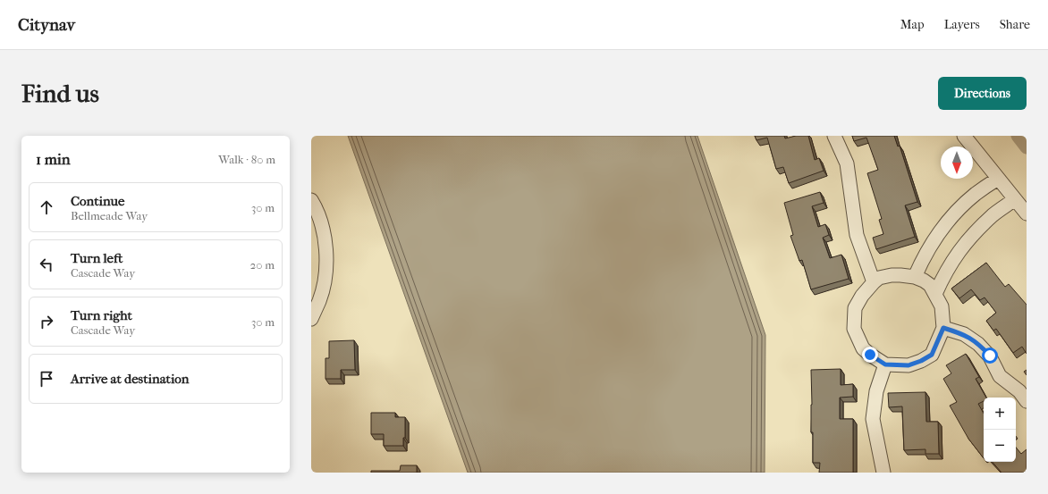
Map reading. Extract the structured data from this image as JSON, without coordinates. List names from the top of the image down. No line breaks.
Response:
{"north":"bottom","page":{"header":"Citynav","nav":["Map","Layers","Share"],"buttons":"Directions","title":"Find us","heading":["1 min","Walk · 80 m"],"list":[["Continue","Bellmeade Way","30 m"],["Turn left","Cascade Way","20 m"],["Turn right","Cascade Way","30 m"],"Arrive at destination"],"map_buttons":["+","−"]}}
